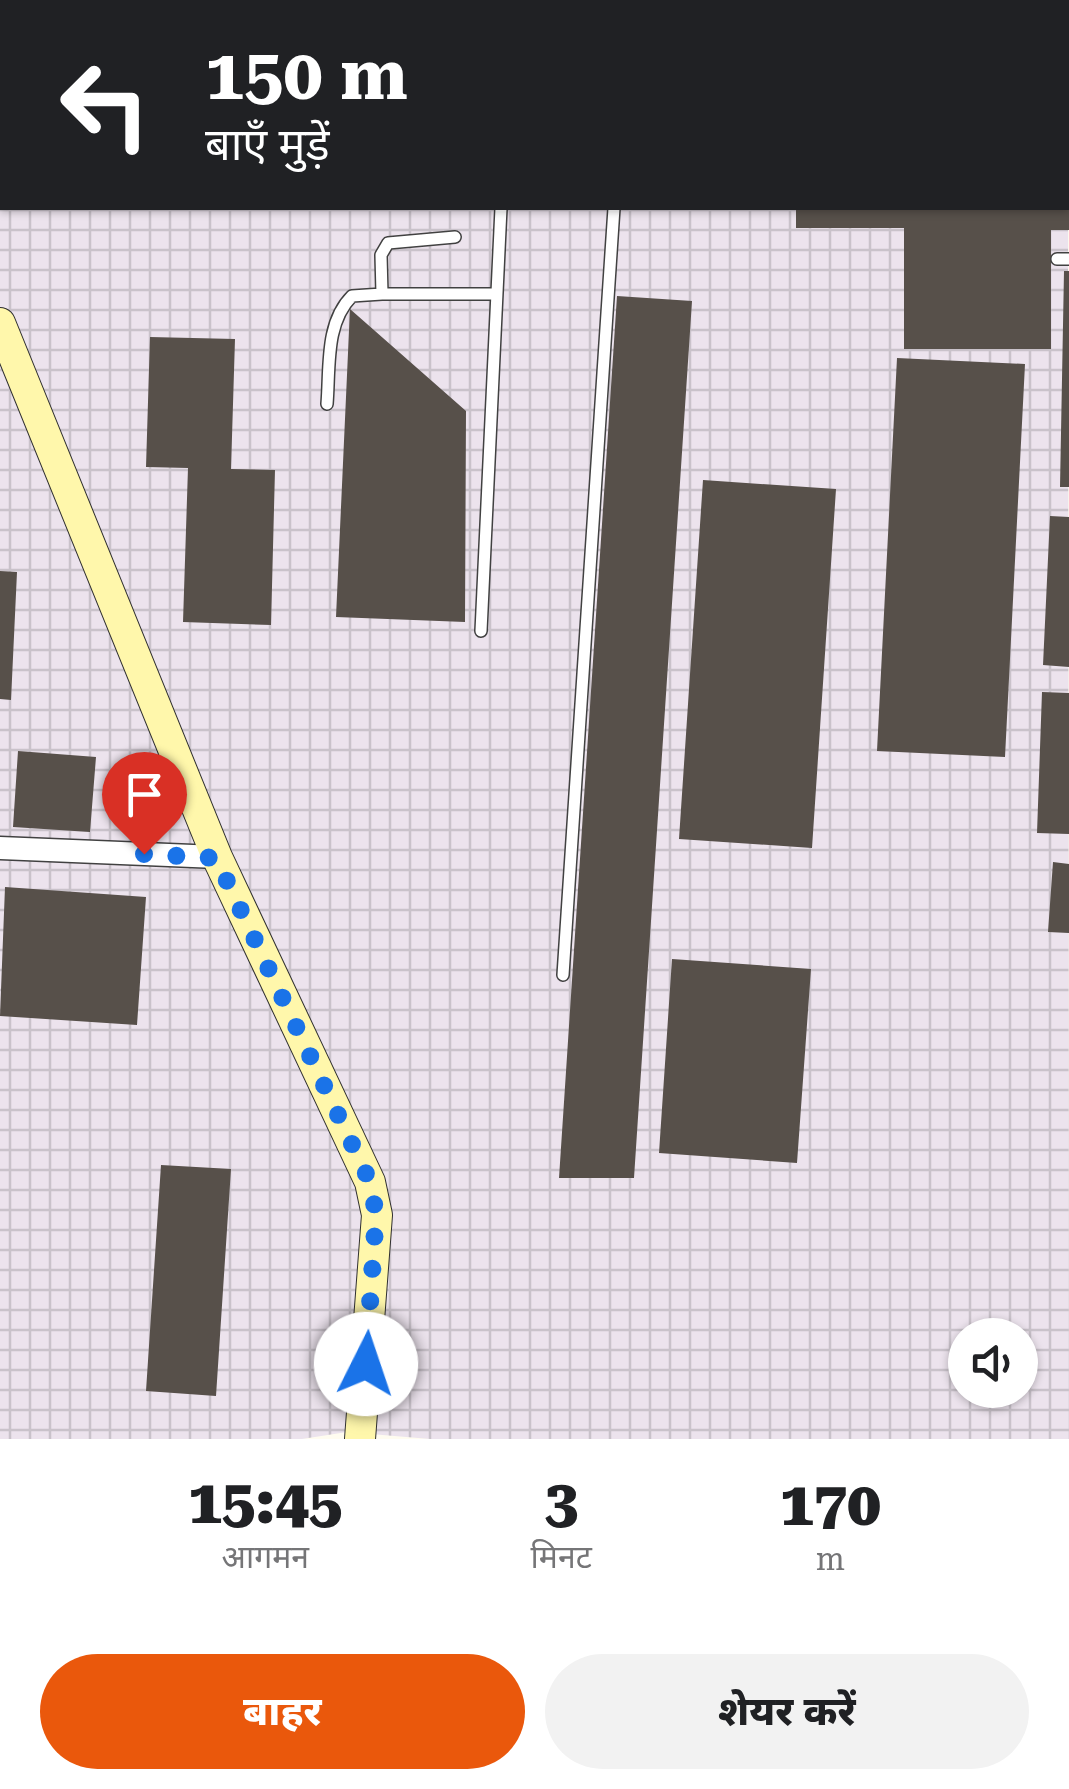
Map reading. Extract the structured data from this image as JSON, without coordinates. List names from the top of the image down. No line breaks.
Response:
{"page":{"turn":["150 m","बाएँ मुड़ें"],"eta":["15:45","आगमन","3","मिनट","170","m"],"buttons":["बाहर","शेयर करें"]}}
